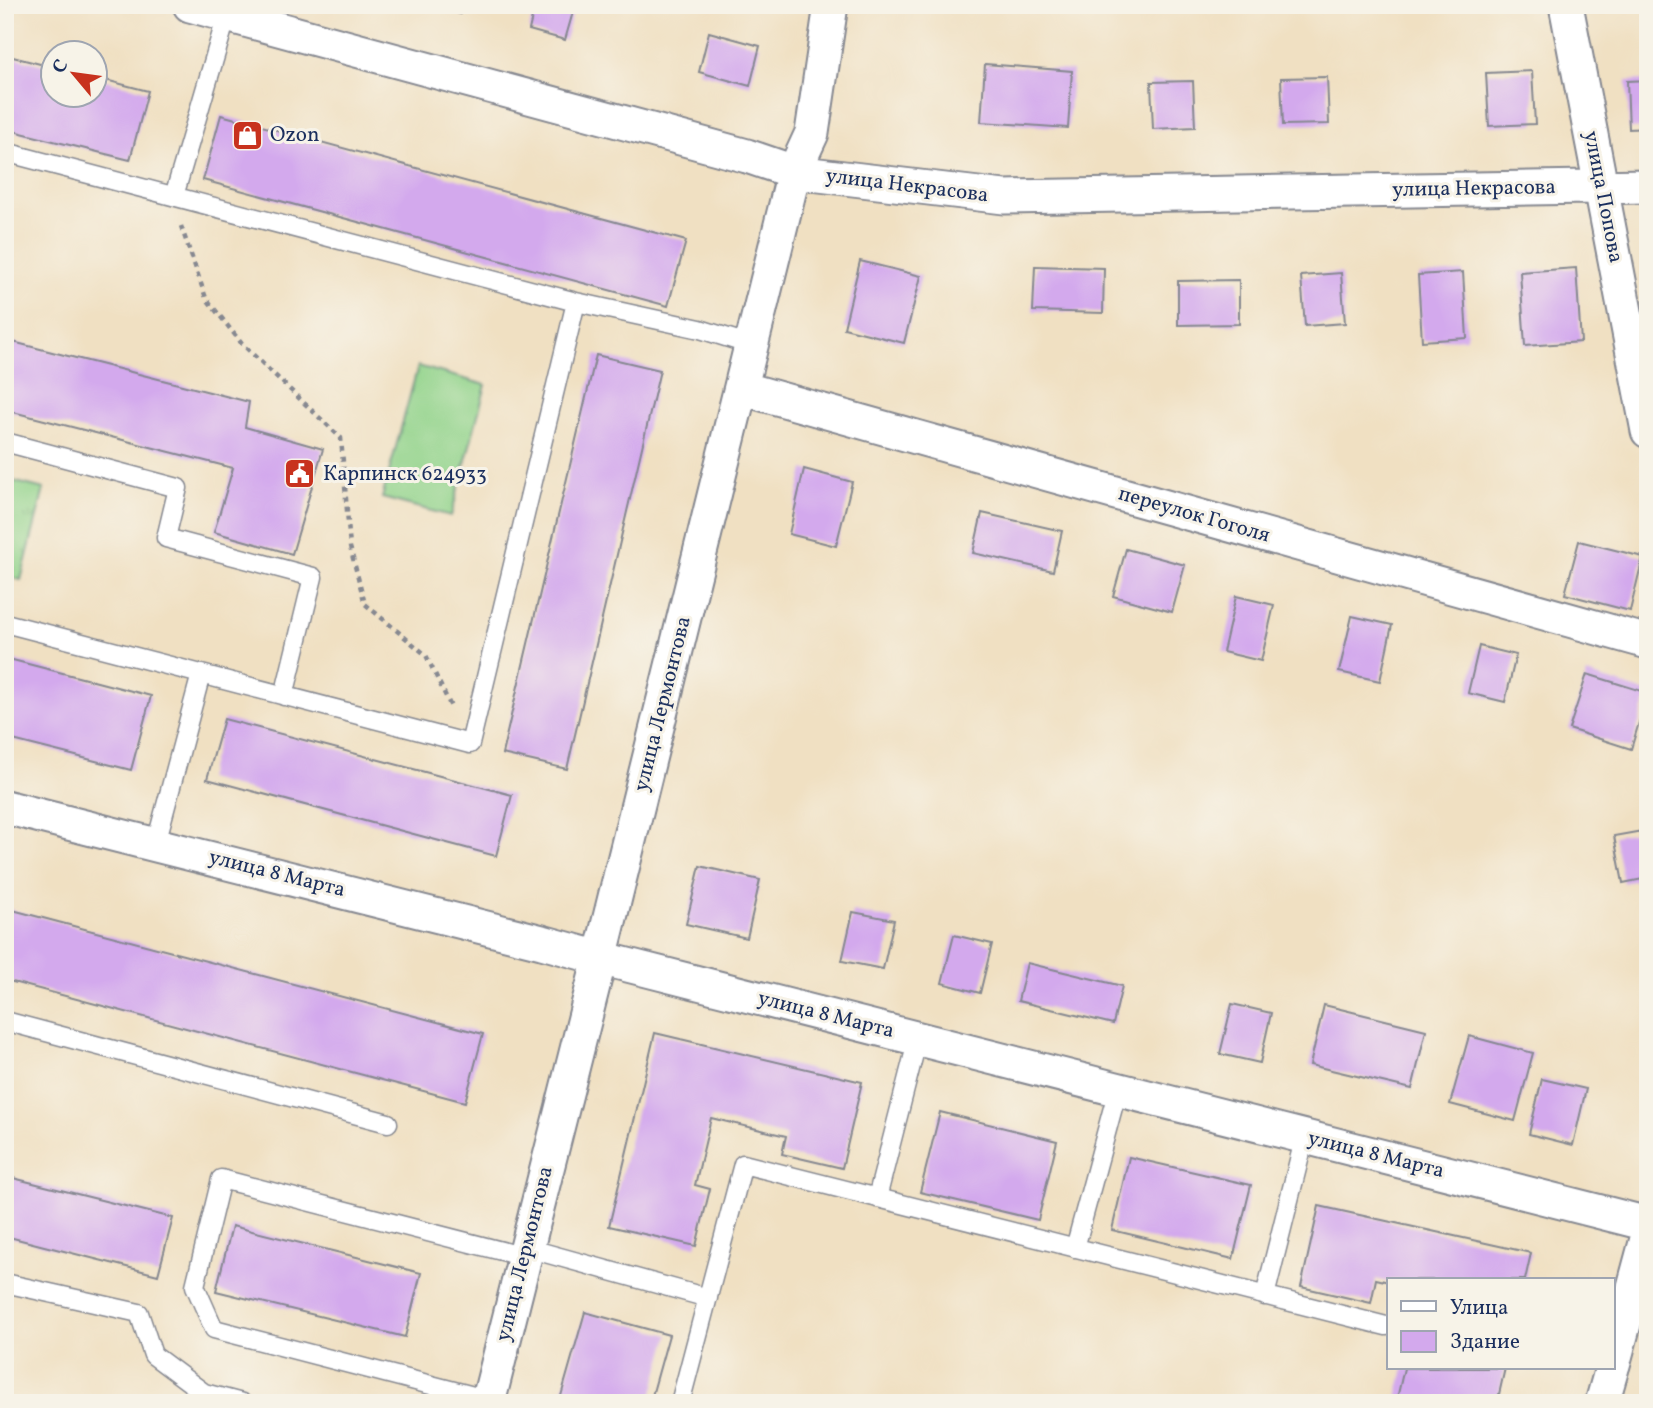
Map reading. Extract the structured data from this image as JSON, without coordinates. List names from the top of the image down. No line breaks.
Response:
{"streets":{"street":["улица Некрасова","улица Попова","переулок Гоголя","улица Лермонтова","улица 8 Марта"]},"crossings":[["улица Некрасова","улица Попова"],["улица Некрасова","улица Лермонтова"],["переулок Гоголя","улица Лермонтова"],["улица Лермонтова","улица 8 Марта"]],"places":{"shop":["Ozon"],"public building":["Карпинск 624933"]},"legend":["Улица","Здание"],"north":"top left"}
